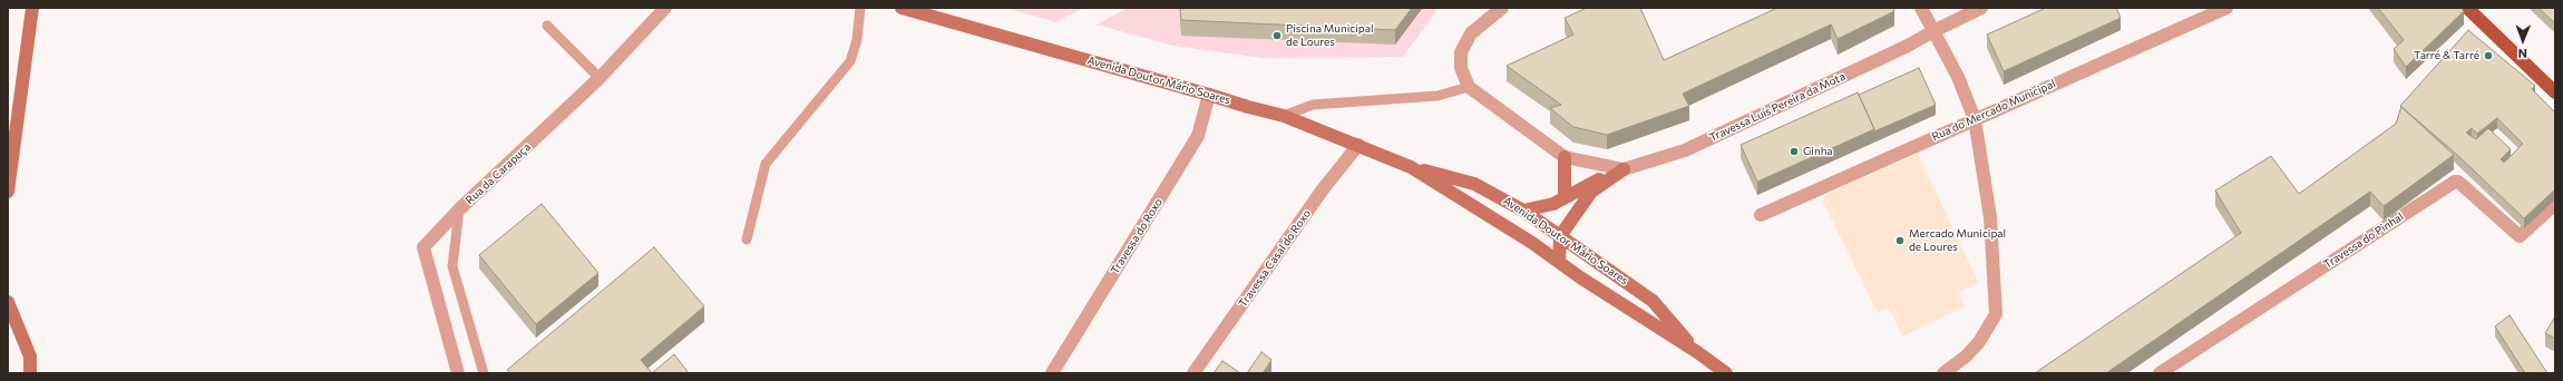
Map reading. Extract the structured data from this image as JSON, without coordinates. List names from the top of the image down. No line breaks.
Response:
{"streets":{"street":["Avenida Doutor Mário Soares","Travessa Luís Pereira da Mota","Rua do Mercado Municipal","Rua da Carapuça","Travessa do Roxo","Travessa do Pinhal","Travessa Casal do Roxo"]},"crossings":[["Avenida Doutor Mário Soares","Travessa do Roxo"],["Avenida Doutor Mário Soares","Travessa Casal do Roxo"]],"places":["Piscina Municipal de Loures","Tarré & Tarré","Ginha","Mercado Municipal de Loures"],"north":"bottom"}
